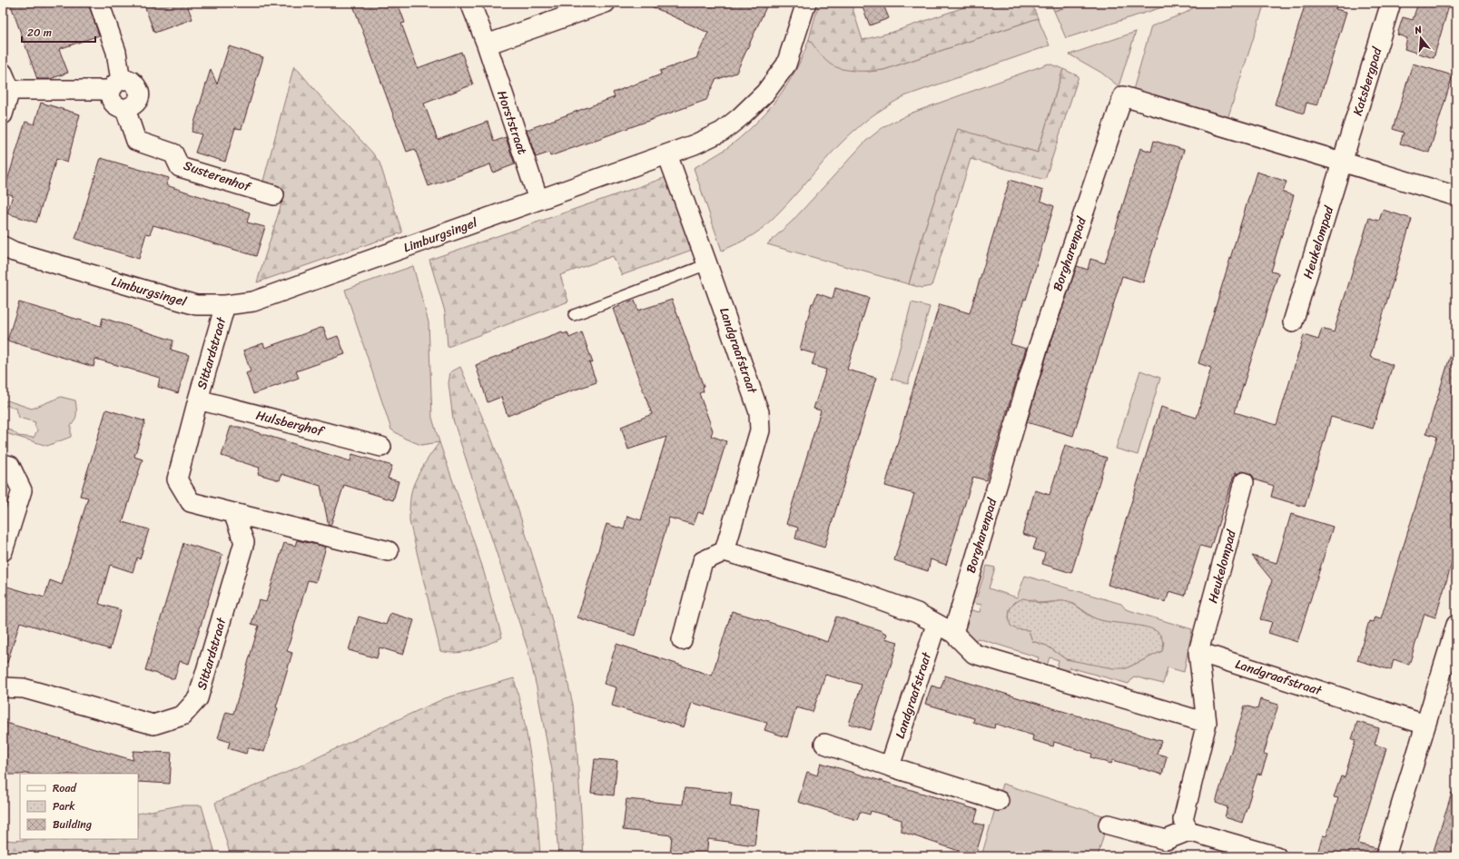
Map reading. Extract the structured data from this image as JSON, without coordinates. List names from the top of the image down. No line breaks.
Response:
{"streets":{"street":["Katsbergpad","Horststraat","Susterenhof","Limburgsingel","Heukelompad","Borgharenpad","Landgraafstraat","Sittardstraat","Hulsberghof"]},"crossings":[["Katsbergpad","Heukelompad"],["Katsbergpad","Borgharenpad"],["Horststraat","Limburgsingel"],["Limburgsingel","Landgraafstraat"],["Limburgsingel","Sittardstraat"],["Heukelompad","Borgharenpad"],["Heukelompad","Landgraafstraat"],["Sittardstraat","Hulsberghof"]],"legend":["Road","Park","Building"],"scale_bar":"20 m","north":"top"}
